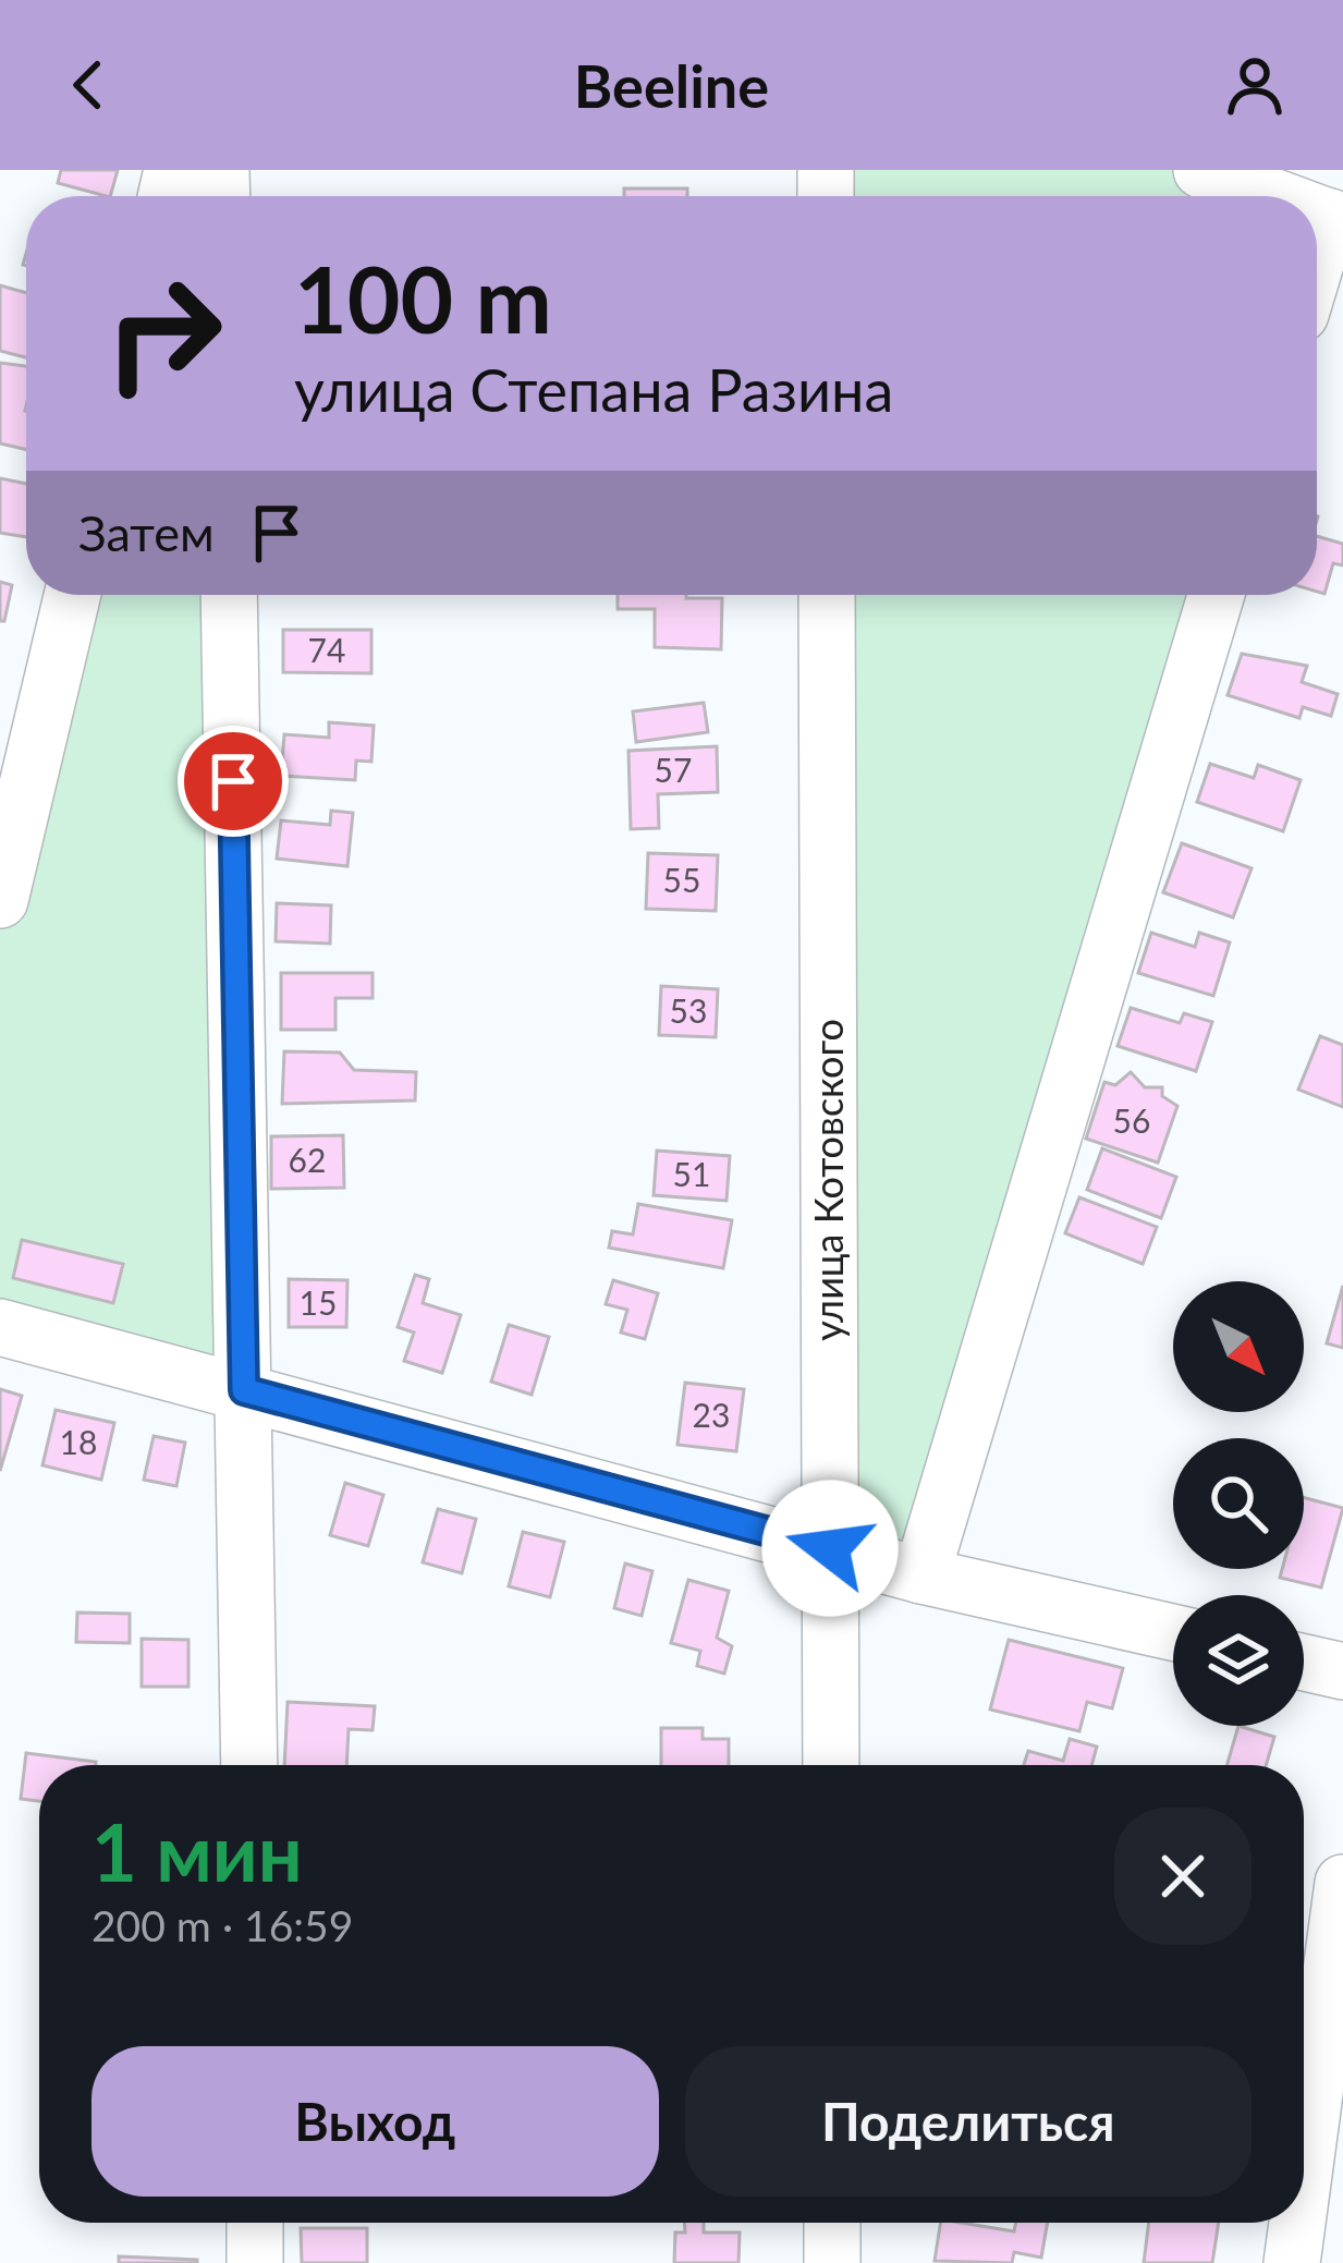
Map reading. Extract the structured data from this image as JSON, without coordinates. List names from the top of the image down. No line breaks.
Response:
{"streets":{"street":["улица Котовского"]},"house_numbers":["74","57","55","53","56","62","51","15","23","18"],"north":"bottom right","page":{"header":"Beeline","turn":["100 m","улица Степана Разина"],"then":"Затем","heading":["1 мин","200 m · 16:59"],"buttons":["Выход","Поделиться"]}}
